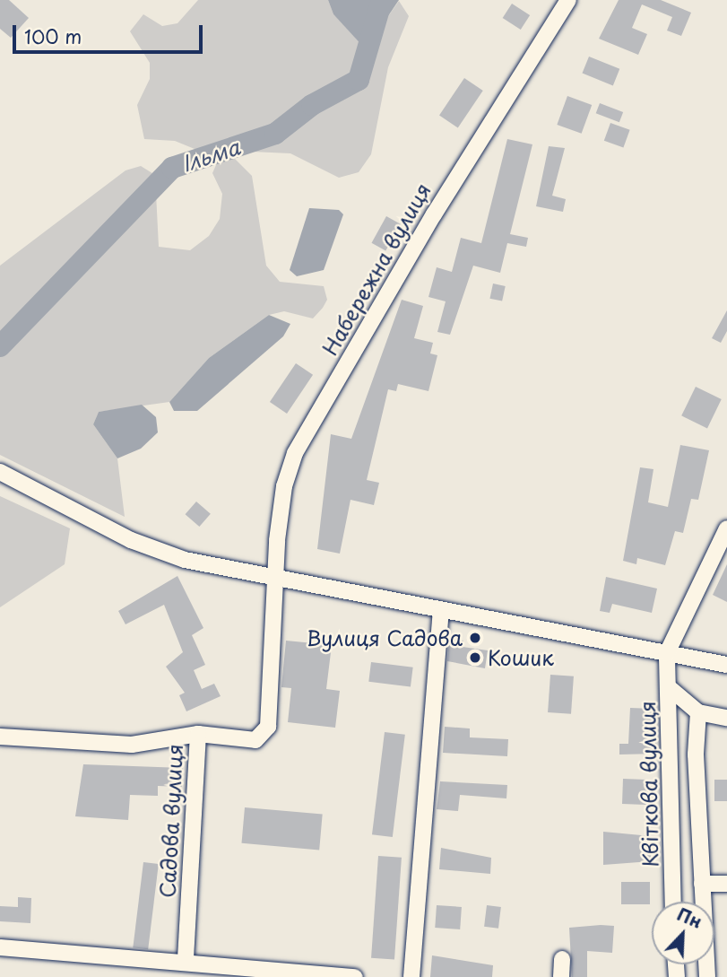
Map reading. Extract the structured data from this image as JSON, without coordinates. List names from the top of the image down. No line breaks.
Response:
{"streets":{"street":["Набережна вулиця","Квіткова вулиця","Садова вулиця"]},"crossings":[["Набережна вулиця","Садова вулиця"]],"water":["Ільма"],"places":["Вулиця Садова","Кошик"],"scale_bar":"100 m","north":"top right"}
